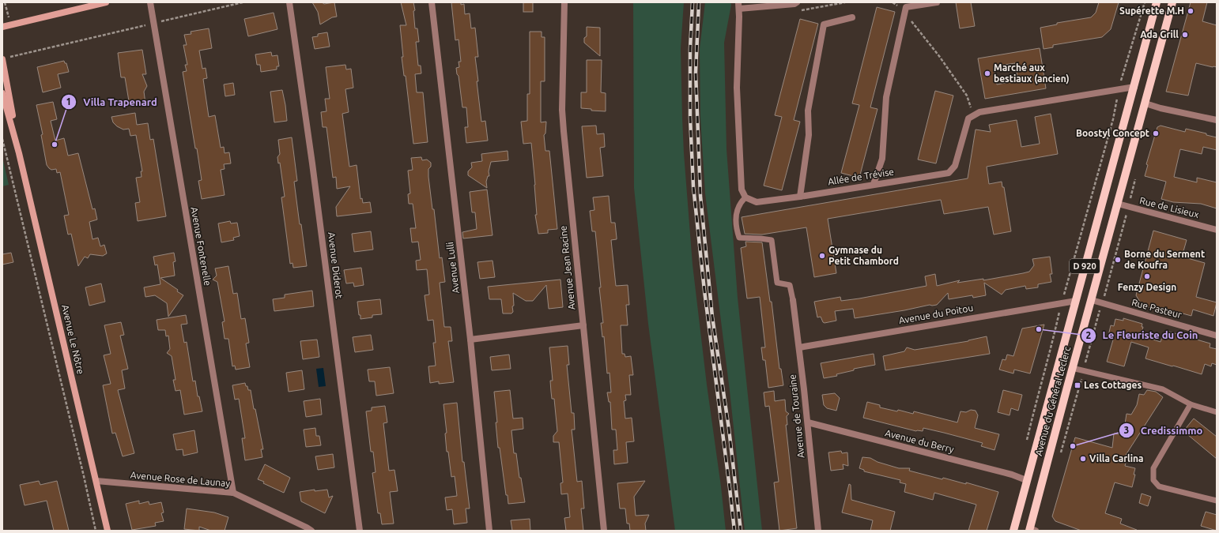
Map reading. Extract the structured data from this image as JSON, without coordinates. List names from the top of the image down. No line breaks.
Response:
{"streets":{"main road":["D 920","Avenue Le Nôtre","Avenue du Général Leclerc"],"street":["Allée de Trévise","Rue de Lisieux","Avenue Fontenelle","Avenue Diderot","Avenue Lulli","Avenue Jean Racine","Rue Pasteur","Avenue du Poitou","Avenue de Touraine","Avenue du Berry","Avenue Rose de Launay"]},"crossings":[["Rue de Lisieux","Avenue du Général Leclerc"],["Avenue Fontenelle","Avenue Rose de Launay"],["Rue Pasteur","Avenue du Général Leclerc"],["Avenue du Poitou","Avenue du Général Leclerc"],["Avenue du Poitou","Avenue de Touraine"],["Avenue Le Nôtre","Avenue Rose de Launay"],["Avenue du Général Leclerc","Avenue du Berry"],["Avenue de Touraine","Avenue du Berry"]],"places":{"other":["Supérette M.H","Ada Grill","Marché aux bestiaux (ancien)","Boostyl Concept","Villa Trapenard","Gymnase du Petit Chambord","Borne du Serment de Koufra","Fenzy Design","Le Fleuriste du Coin","Credissimmo","Villa Carlina"],"transit":["Les Cottages"]}}
